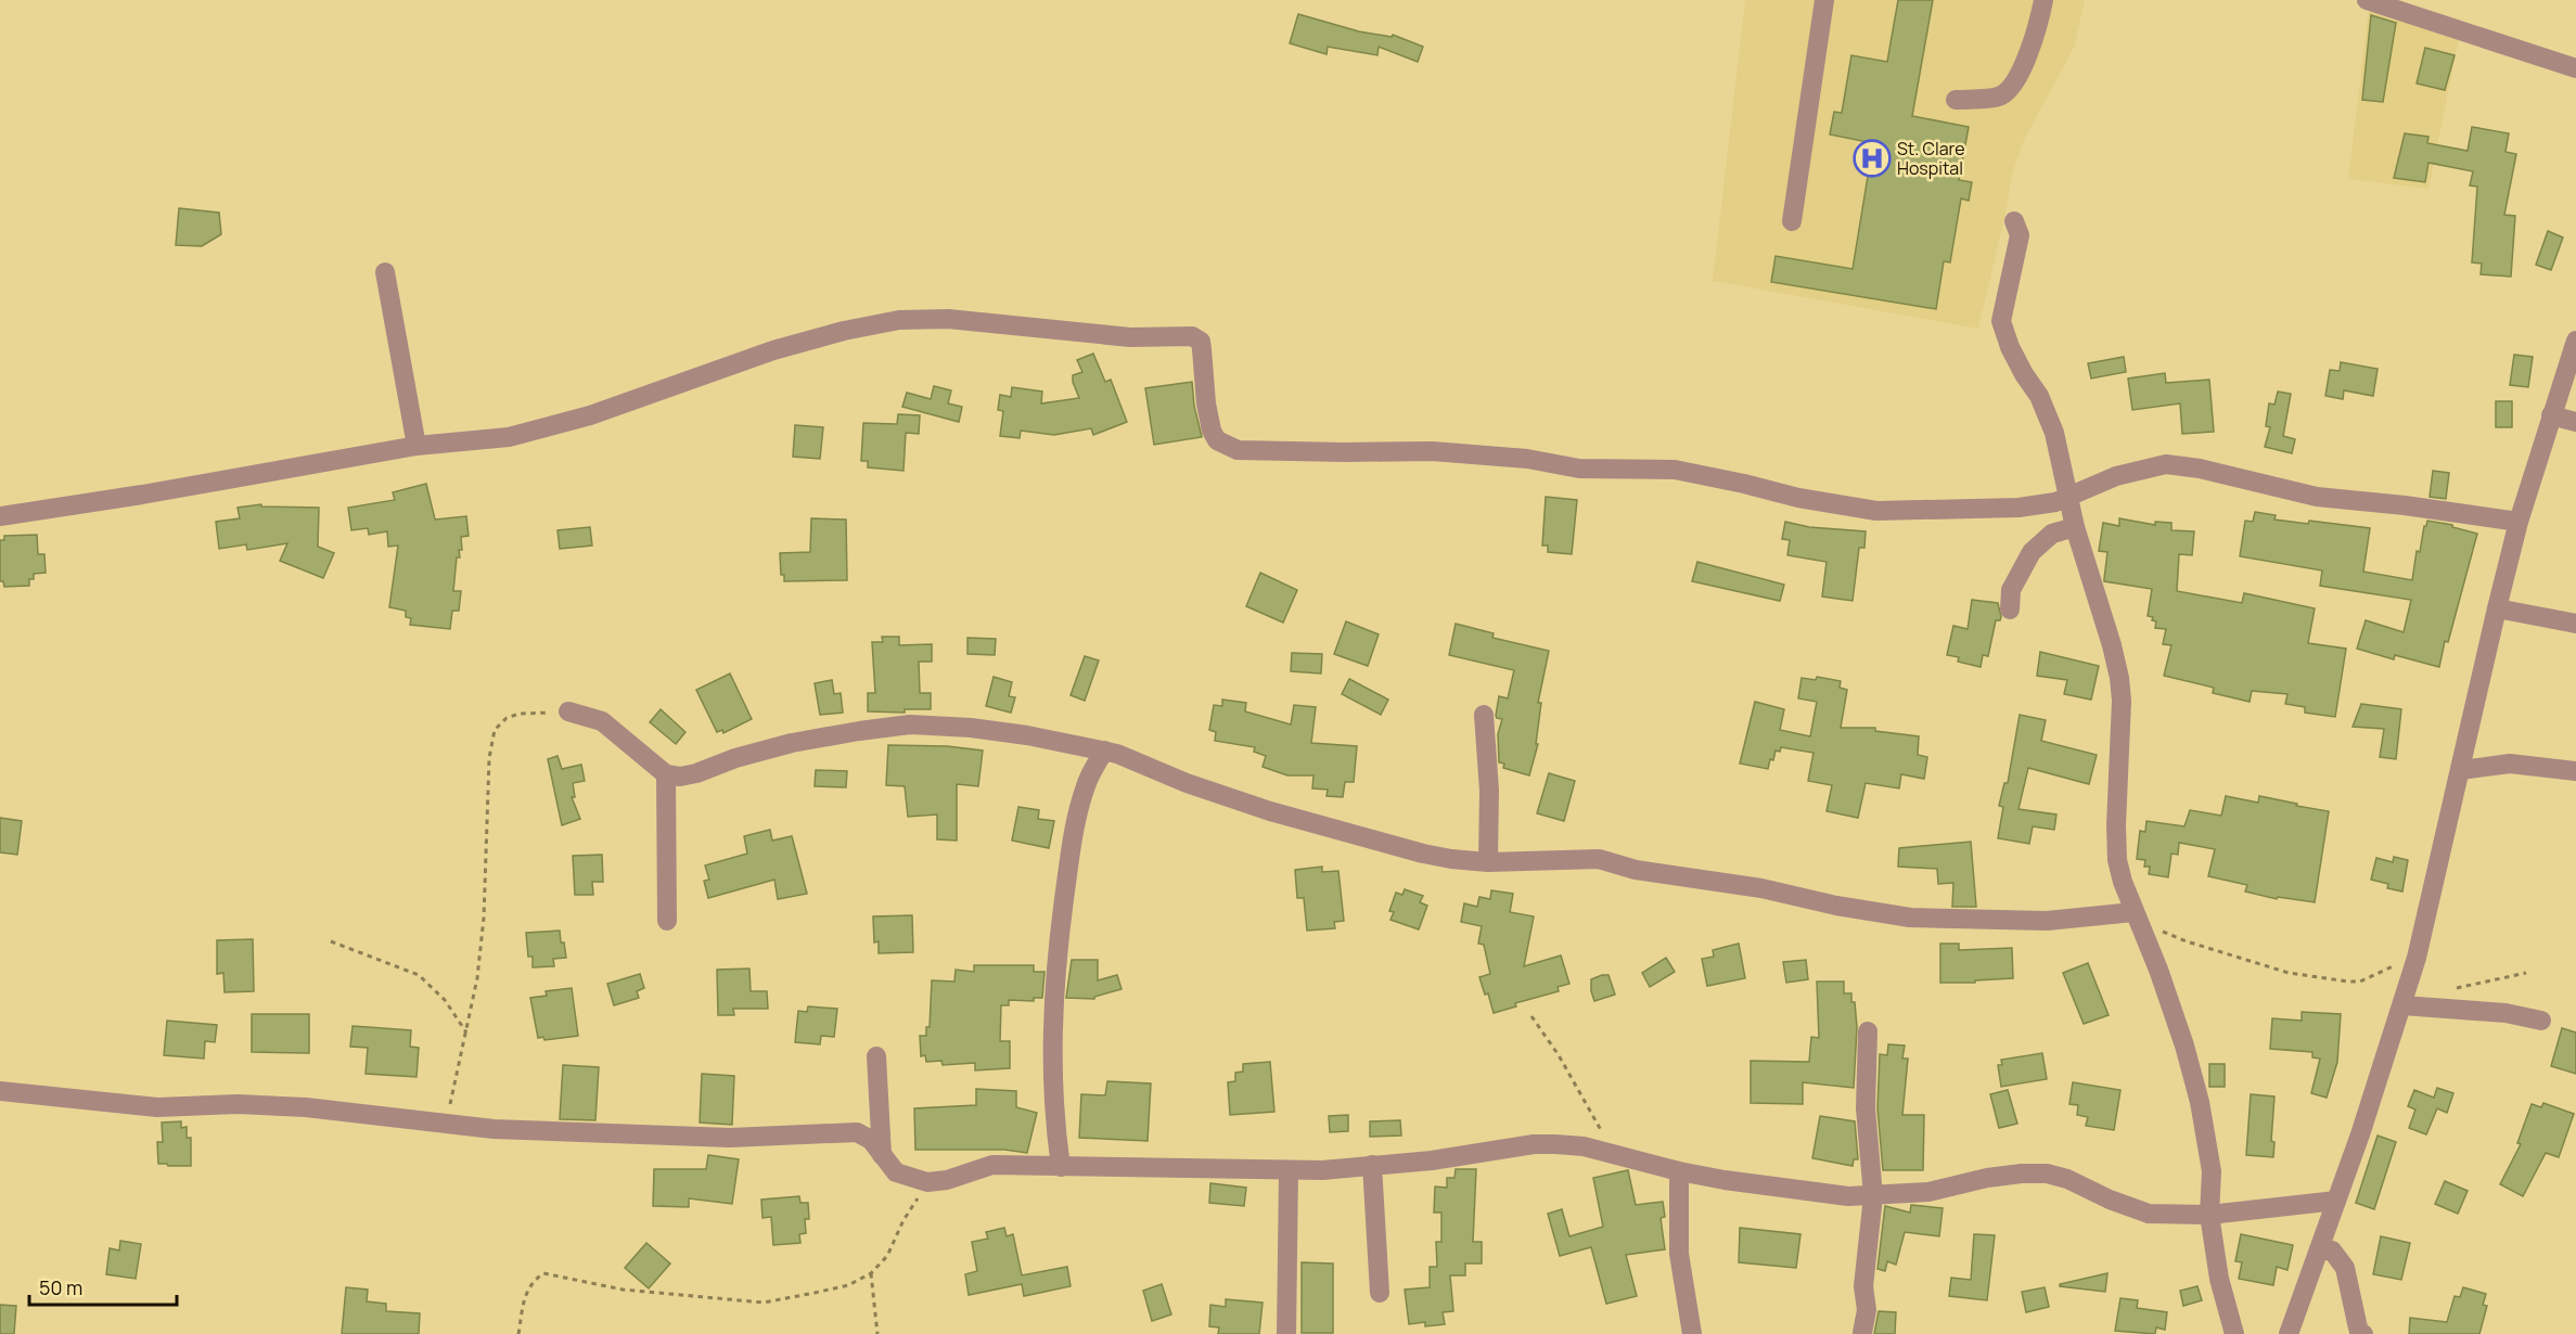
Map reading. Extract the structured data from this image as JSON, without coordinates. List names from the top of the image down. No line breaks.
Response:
{"places":{"hospital":["St. Clare Hospital"]},"scale_bar":"50 m"}
